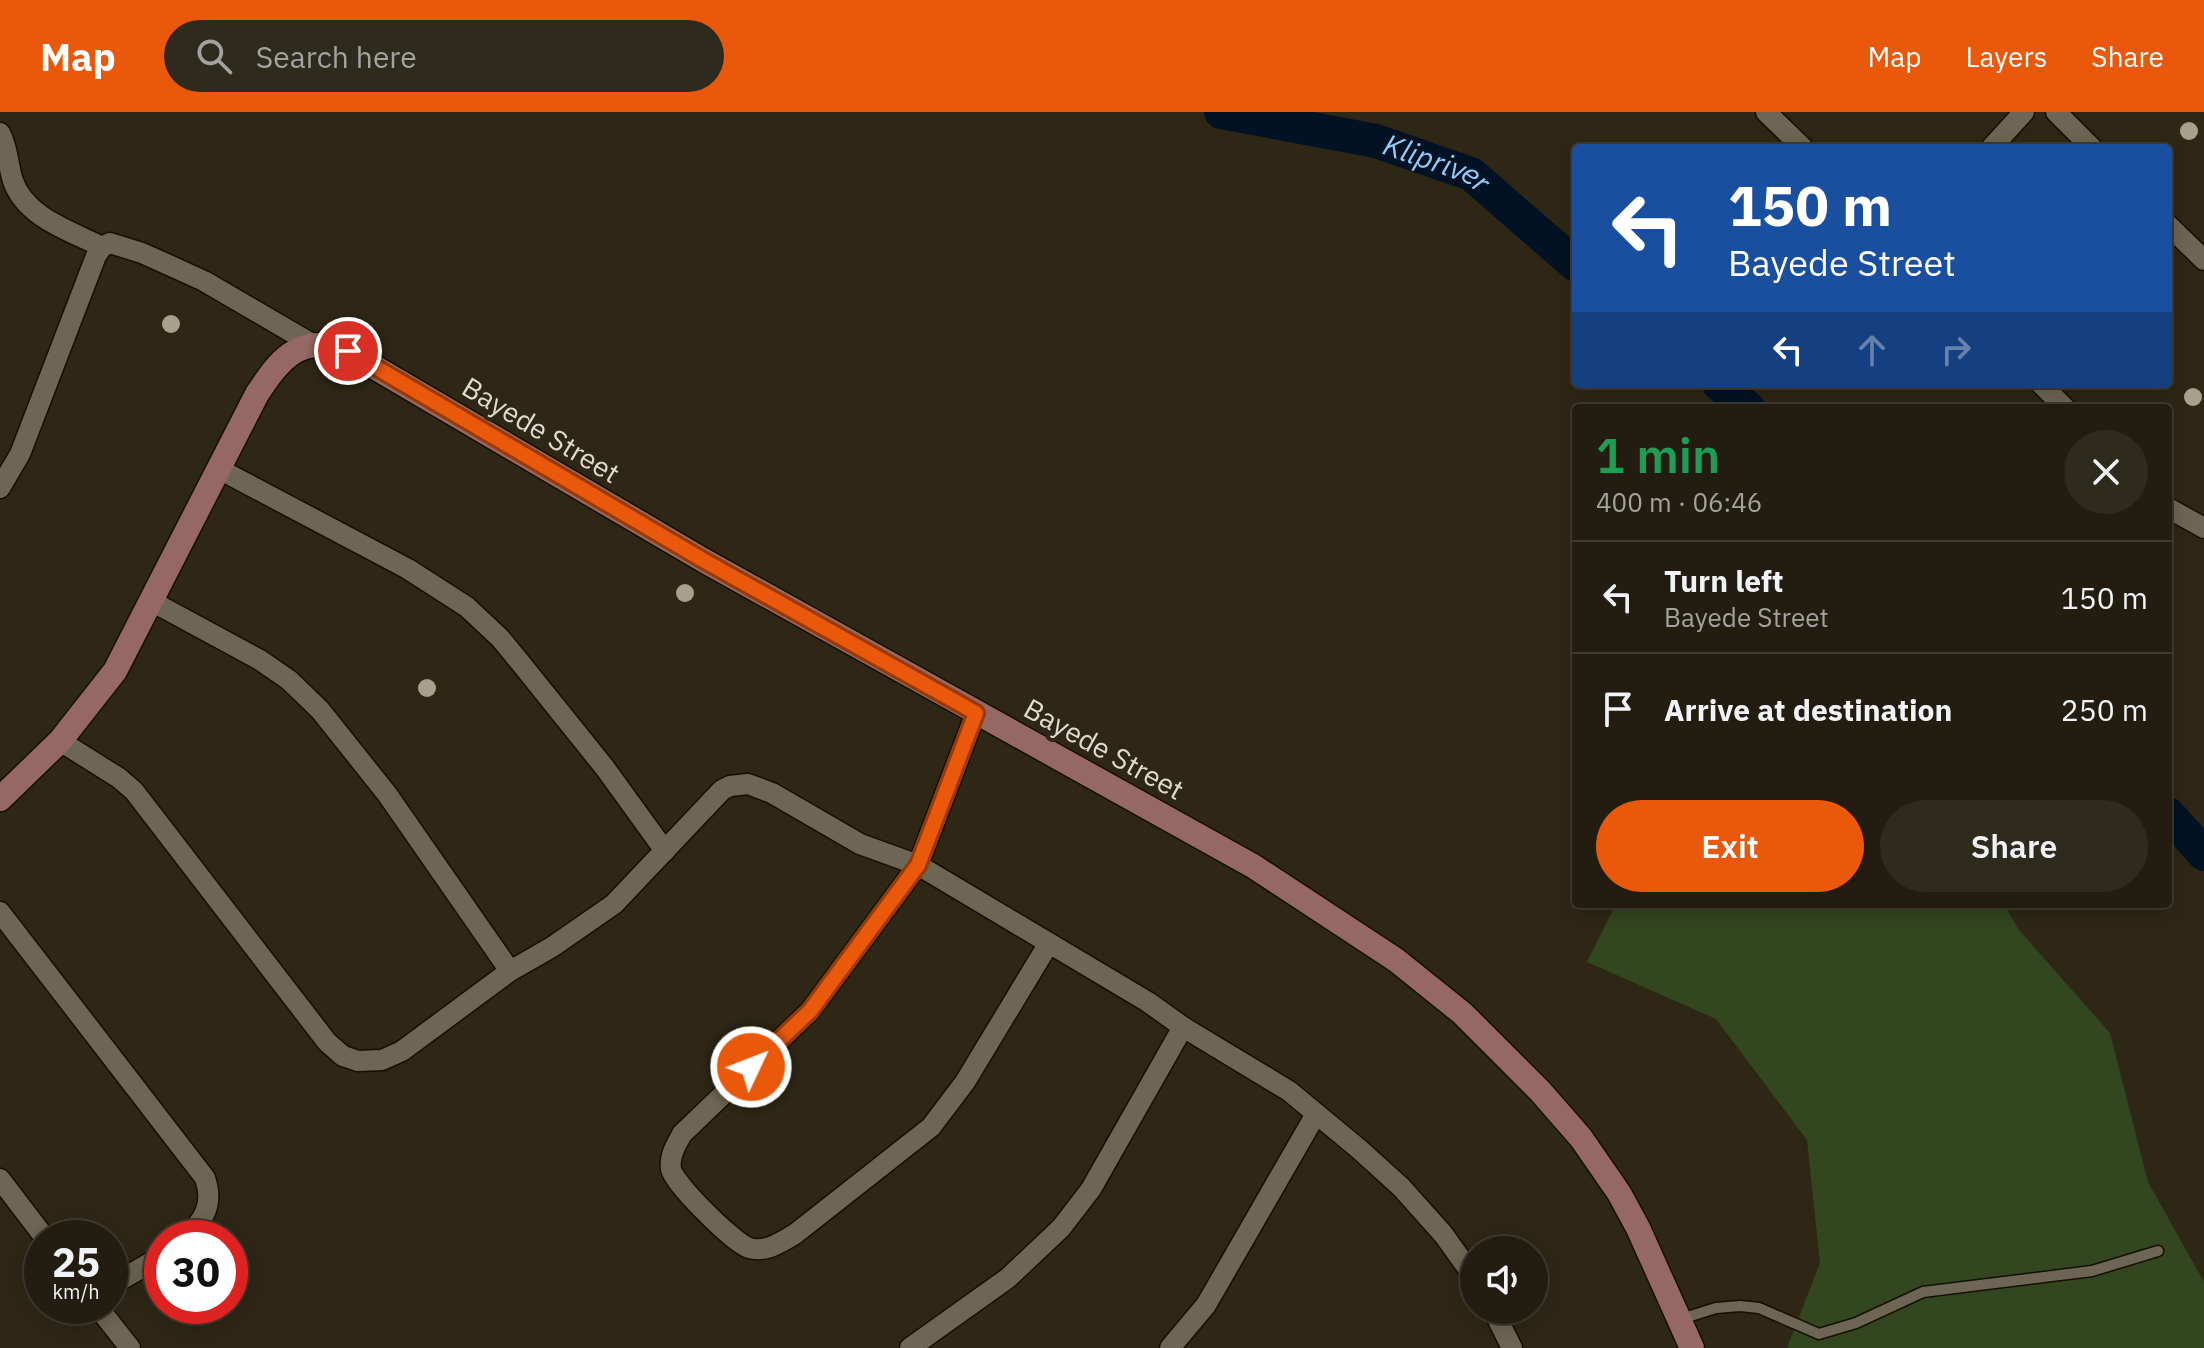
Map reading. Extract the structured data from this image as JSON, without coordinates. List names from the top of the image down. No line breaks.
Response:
{"streets":{"street":["Bayede Street"]},"water":["Klipriver"],"page":{"header":"Map","search":"Search here","nav":["Map","Layers","Share"],"turn":["150 m","Bayede Street"],"heading":["1 min","400 m · 06:46"],"list":[{"name":"Turn left","note":"Bayede Street","value":"150 m"},{"name":"Arrive at destination","value":"250 m"}],"buttons":["Exit","Share"],"speed":"25 km/h","limit":"30"}}
